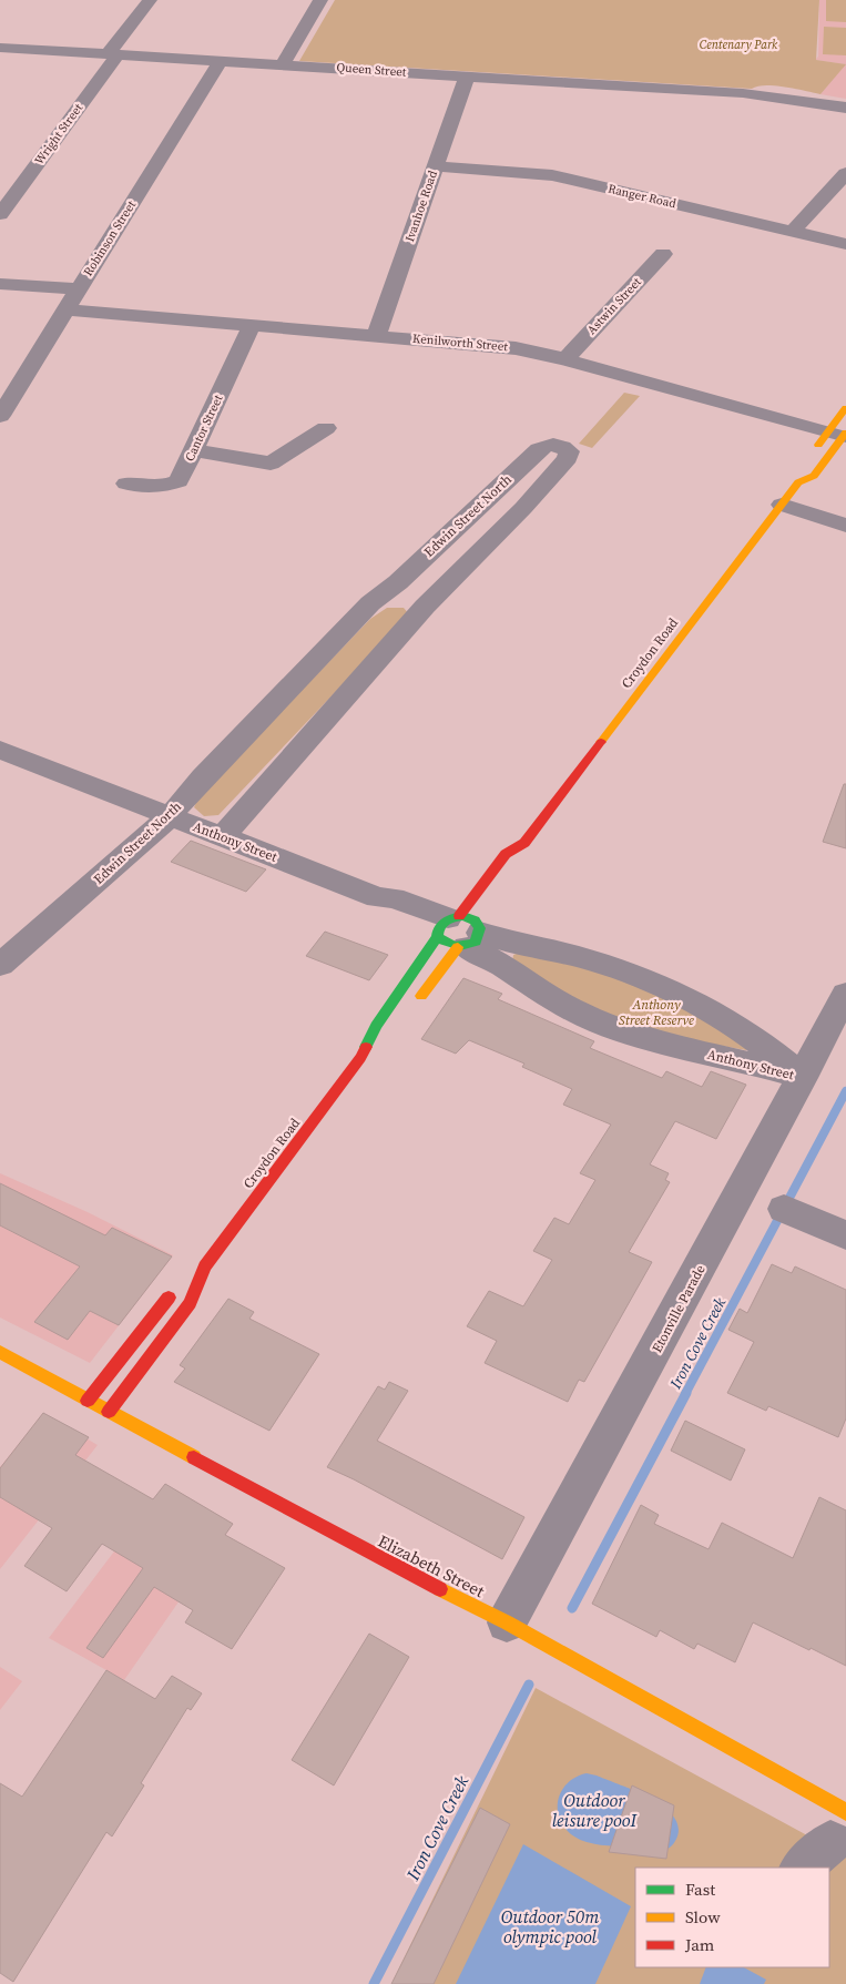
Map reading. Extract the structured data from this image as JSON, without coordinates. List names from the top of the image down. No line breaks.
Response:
{"streets":{"street":["Queen Street","Wright Street","Ranger Road","Ivanhoe Road","Robinson Street","Astwin Street","Kenilworth Street","Cantor Street","Edwin Street North","Croydon Road","Anthony Street","Etonville Parade","Elizabeth Street"]},"crossings":[["Queen Street","Wright Street"],["Queen Street","Ivanhoe Road"],["Queen Street","Robinson Street"],["Ranger Road","Ivanhoe Road"],["Ivanhoe Road","Kenilworth Street"],["Robinson Street","Kenilworth Street"],["Astwin Street","Kenilworth Street"],["Kenilworth Street","Cantor Street"],["Kenilworth Street","Croydon Road"],["Edwin Street North","Anthony Street"],["Croydon Road","Anthony Street"],["Croydon Road","Elizabeth Street"],["Anthony Street","Etonville Parade"],["Etonville Parade","Elizabeth Street"]],"water":["Iron Cove Creek","Outdoor leisure pooI","Outdoor 50m olympic pool"],"parks":["Centenary Park","Anthony Street Reserve"],"legend":["Fast","Slow","Jam"]}
